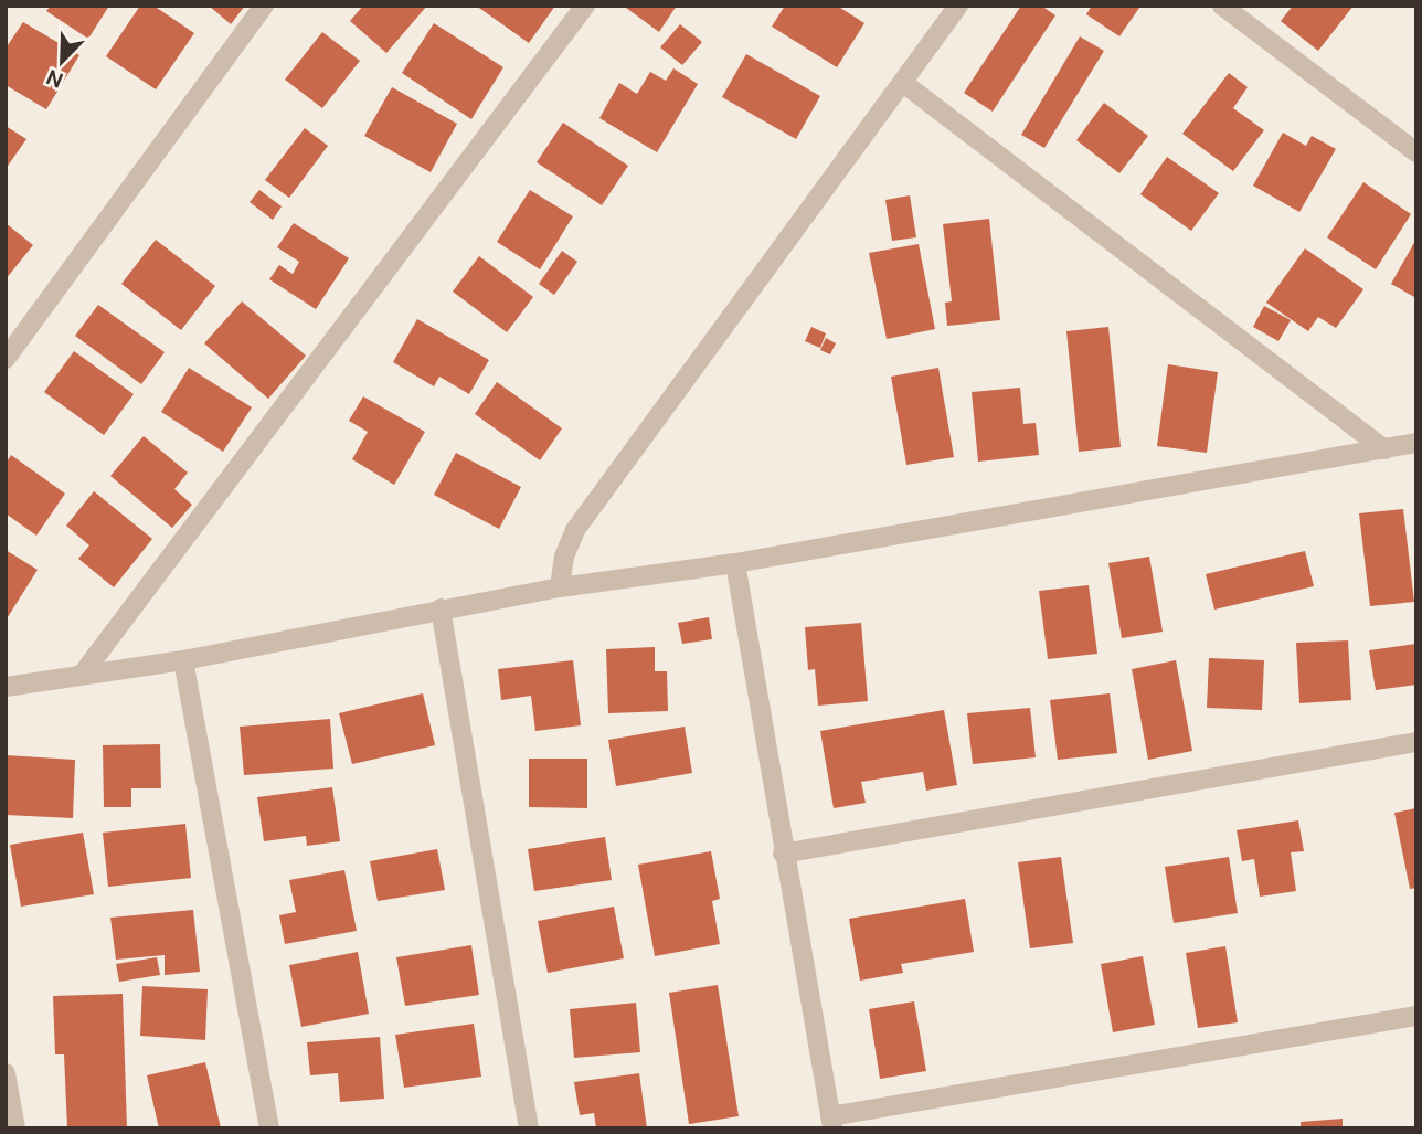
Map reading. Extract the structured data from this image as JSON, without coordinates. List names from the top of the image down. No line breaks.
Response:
{"north":"bottom left"}
